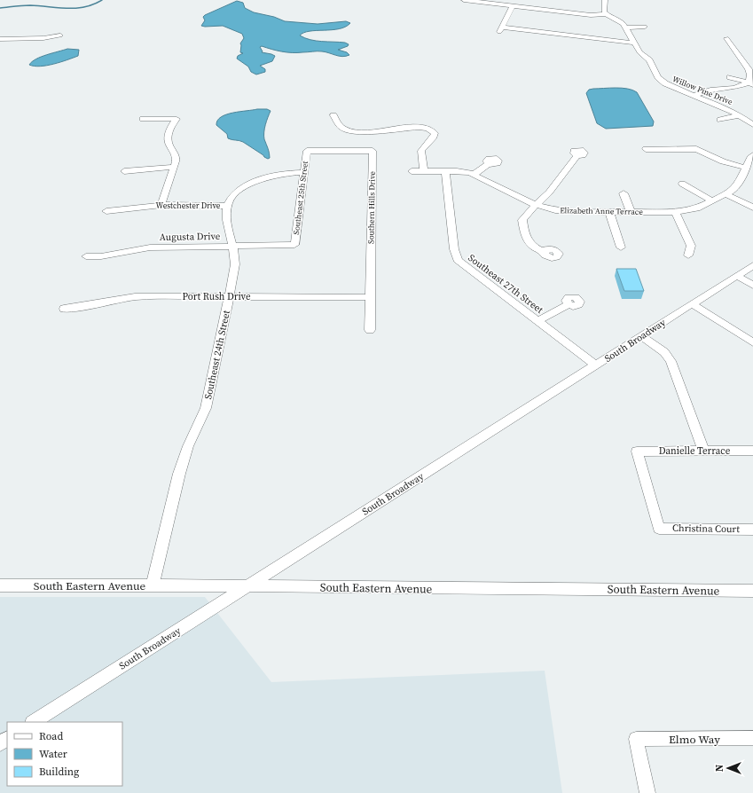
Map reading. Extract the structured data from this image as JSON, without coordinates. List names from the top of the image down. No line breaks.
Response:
{"streets":{"street":["Willow Pine Drive","Southeast 25th Street","Westchester Drive","Southern Hills Drive","Elizabeth Anne Terrace","Augusta Drive","Southeast 27th Street","Port Rush Drive","South Broadway","Southeast 24th Street","Danielle Terrace","Christina Court","South Eastern Avenue","Elmo Way"]},"crossings":[["Southeast 25th Street","Southern Hills Drive"],["Southeast 25th Street","Augusta Drive"],["Westchester Drive","Southeast 24th Street"],["Southern Hills Drive","Port Rush Drive"],["Elizabeth Anne Terrace","Southeast 27th Street"],["Augusta Drive","Southeast 24th Street"],["Southeast 27th Street","South Broadway"],["Port Rush Drive","Southeast 24th Street"],["South Broadway","South Eastern Avenue"],["Southeast 24th Street","South Eastern Avenue"],["Danielle Terrace","Christina Court"]],"legend":["Road","Water","Building"],"north":"left"}
